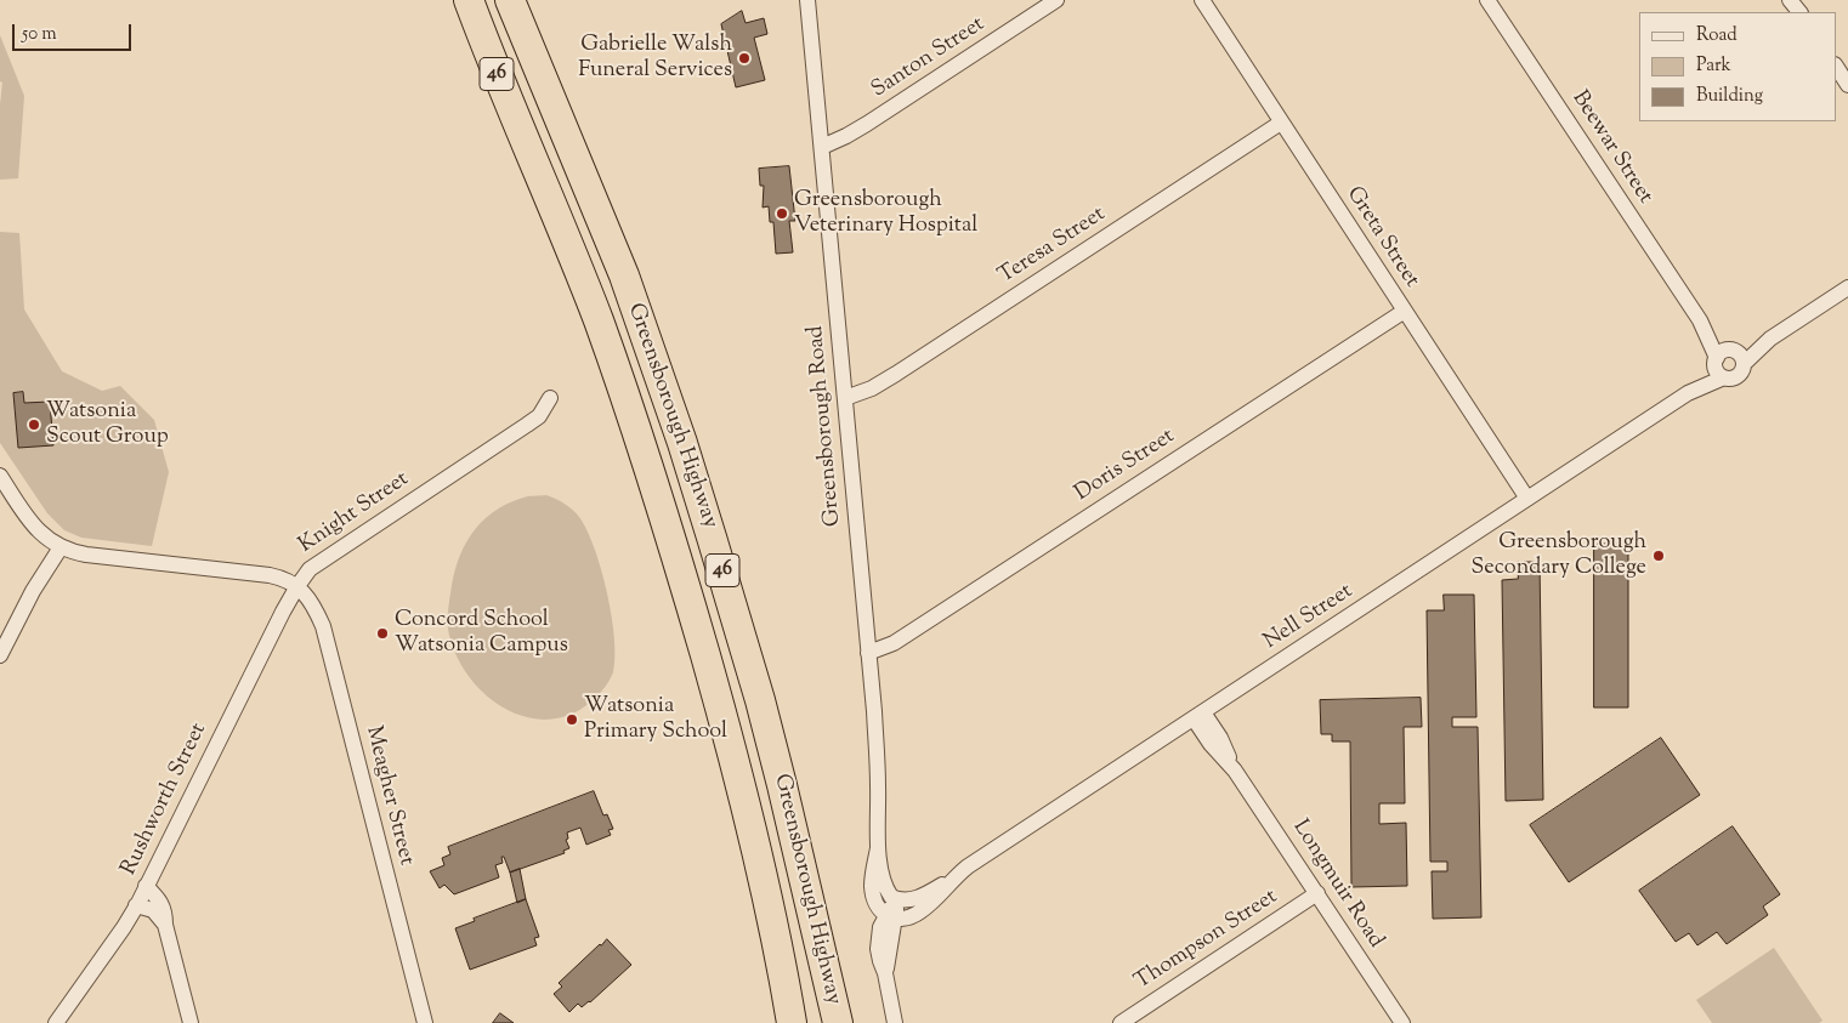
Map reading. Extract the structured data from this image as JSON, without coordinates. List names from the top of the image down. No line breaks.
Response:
{"streets":{"highway":["46","Greensborough Highway"],"street":["Santon Street","Beewar Street","Greta Street","Teresa Street","Greensborough Road","Doris Street","Knight Street","Nell Street","Meagher Street","Rushworth Street","Longmuir Road","Thompson Street"]},"crossings":[["Santon Street","Greensborough Road"],["Beewar Street","Nell Street"],["Greta Street","Teresa Street"],["Greta Street","Doris Street"],["Greta Street","Nell Street"],["Teresa Street","Greensborough Road"],["Greensborough Road","Doris Street"],["Greensborough Road","Nell Street"],["Knight Street","Meagher Street"],["Knight Street","Rushworth Street"],["Nell Street","Longmuir Road"],["Meagher Street","Rushworth Street"],["Longmuir Road","Thompson Street"]],"places":["Gabrielle Walsh Funeral Services","Greensborough Veterinary Hospital","Watsonia Scout Group","Greensborough Secondary College","Concord School Watsonia Campus","Watsonia Primary School"],"legend":["Road","Park","Building"],"scale_bar":"50 m"}
